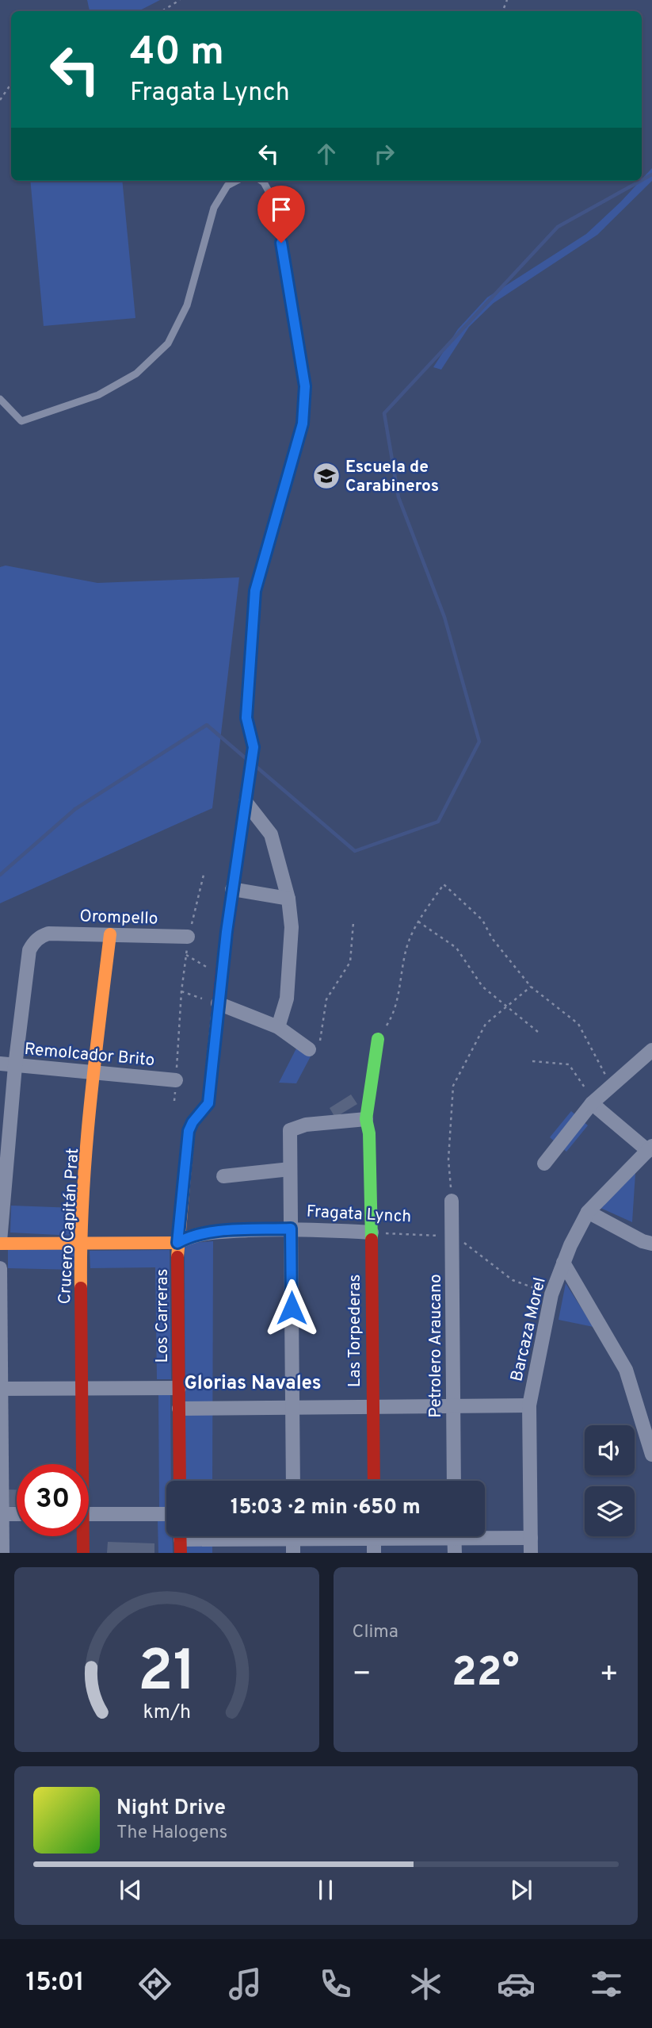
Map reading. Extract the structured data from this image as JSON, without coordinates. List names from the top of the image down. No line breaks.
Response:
{"streets":{"street":["Orompello","Remolcador Brito","Fragata Lynch","Crucero Capitán Prat","Los Carreras","Barcaza Morel","Las Torpederas","Petrolero Araucano"]},"crossings":[["Orompello","Remolcador Brito"],["Orompello","Crucero Capitán Prat"],["Remolcador Brito","Crucero Capitán Prat"],["Fragata Lynch","Crucero Capitán Prat"],["Fragata Lynch","Los Carreras"],["Fragata Lynch","Las Torpederas"],["Fragata Lynch","Petrolero Araucano"]],"districts":["Glorias Navales"],"places":{"school or university":["Escuela de Carabineros"]},"page":{"turn":["40 m","Fragata Lynch"],"limit":"30","trip":"15:03 · 2 min · 650 m","tile":"Clima","heat":["−","22°","+"],"song":["Night Drive","The Halogens"],"tabs":"15:01","gauge":["21","km/h"]}}
